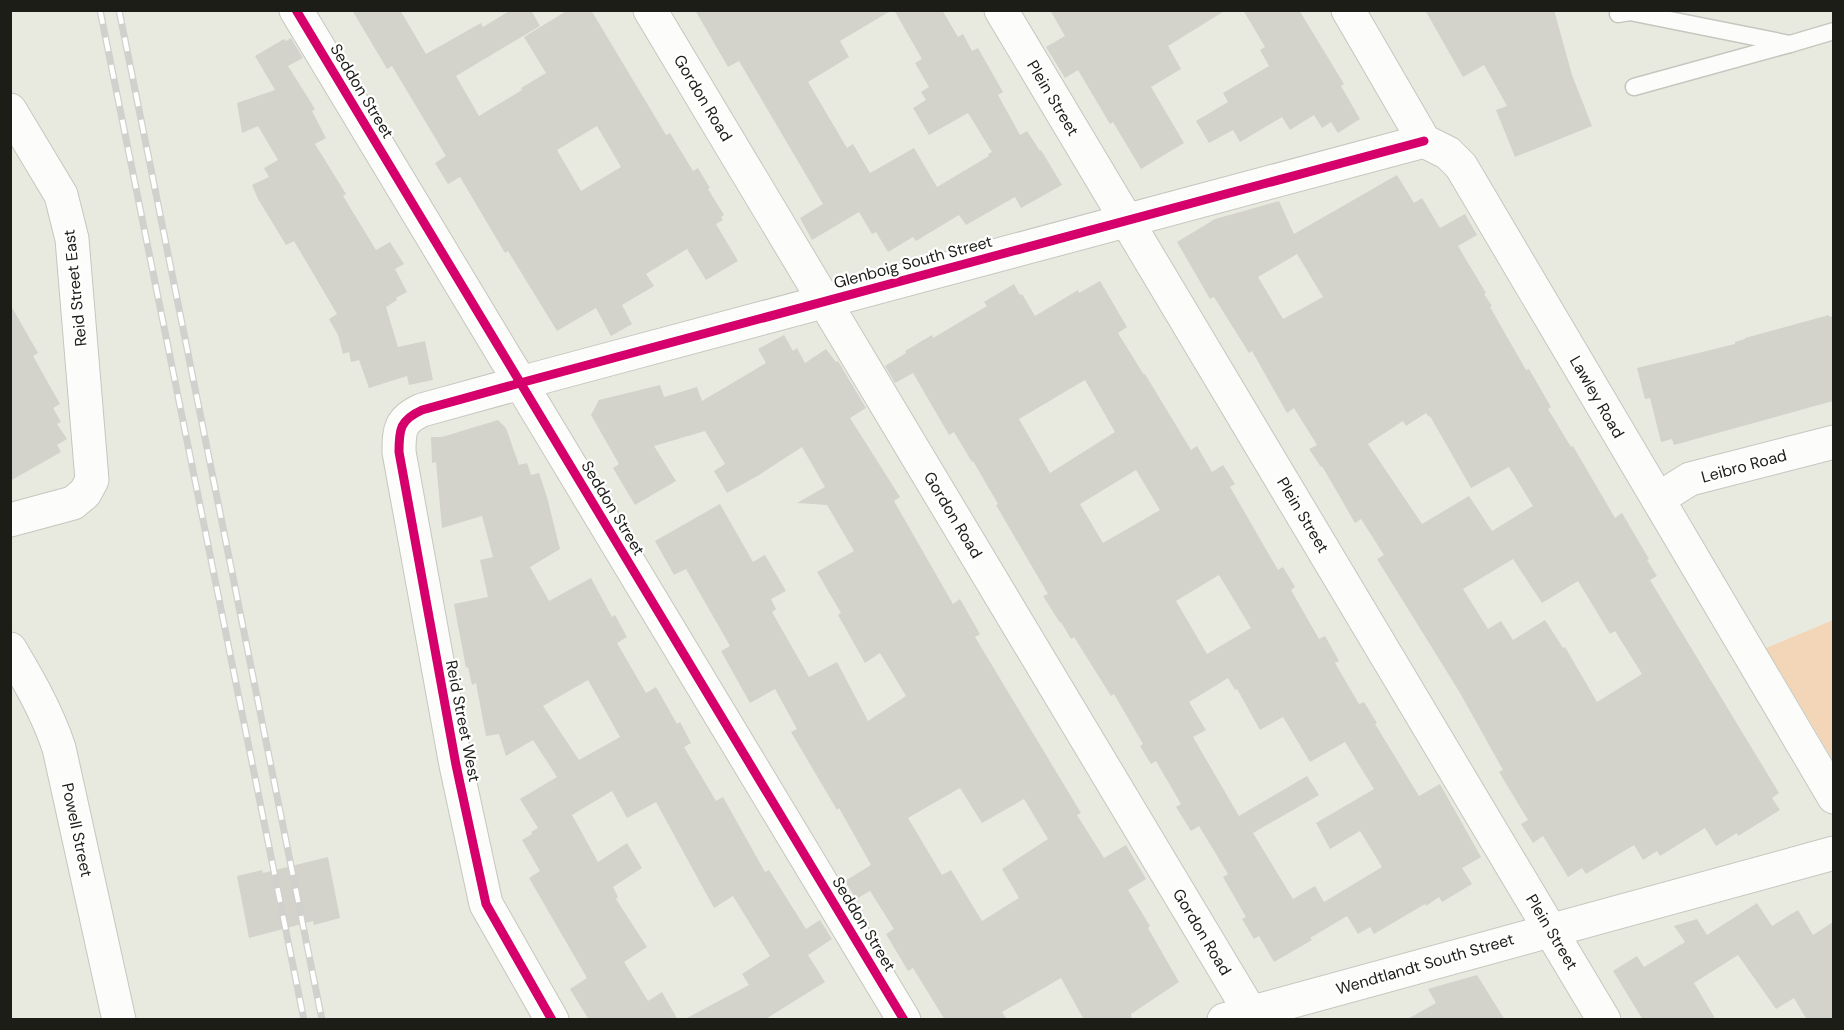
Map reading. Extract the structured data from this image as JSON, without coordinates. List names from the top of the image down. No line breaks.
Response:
{"streets":{"street":["Seddon Street","Gordon Road","Plein Street","Glenboig South Street","Reid Street East","Lawley Road","Leibro Road","Reid Street West","Powell Street","Wendtlandt South Street"]},"crossings":[["Seddon Street","Glenboig South Street"],["Gordon Road","Glenboig South Street"],["Gordon Road","Wendtlandt South Street"],["Plein Street","Glenboig South Street"],["Plein Street","Wendtlandt South Street"],["Glenboig South Street","Lawley Road"],["Glenboig South Street","Reid Street West"],["Lawley Road","Leibro Road"]]}
